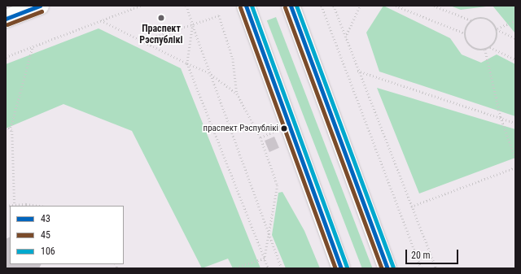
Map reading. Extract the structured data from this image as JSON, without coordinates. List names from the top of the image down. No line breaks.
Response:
{"places":["Праспект Рэспублікі","праспект Рэспублікі"],"lines":["transit line 43","transit line 106","transit line 45"],"legend":["43","45","106"],"scale_bar":"20 m"}
